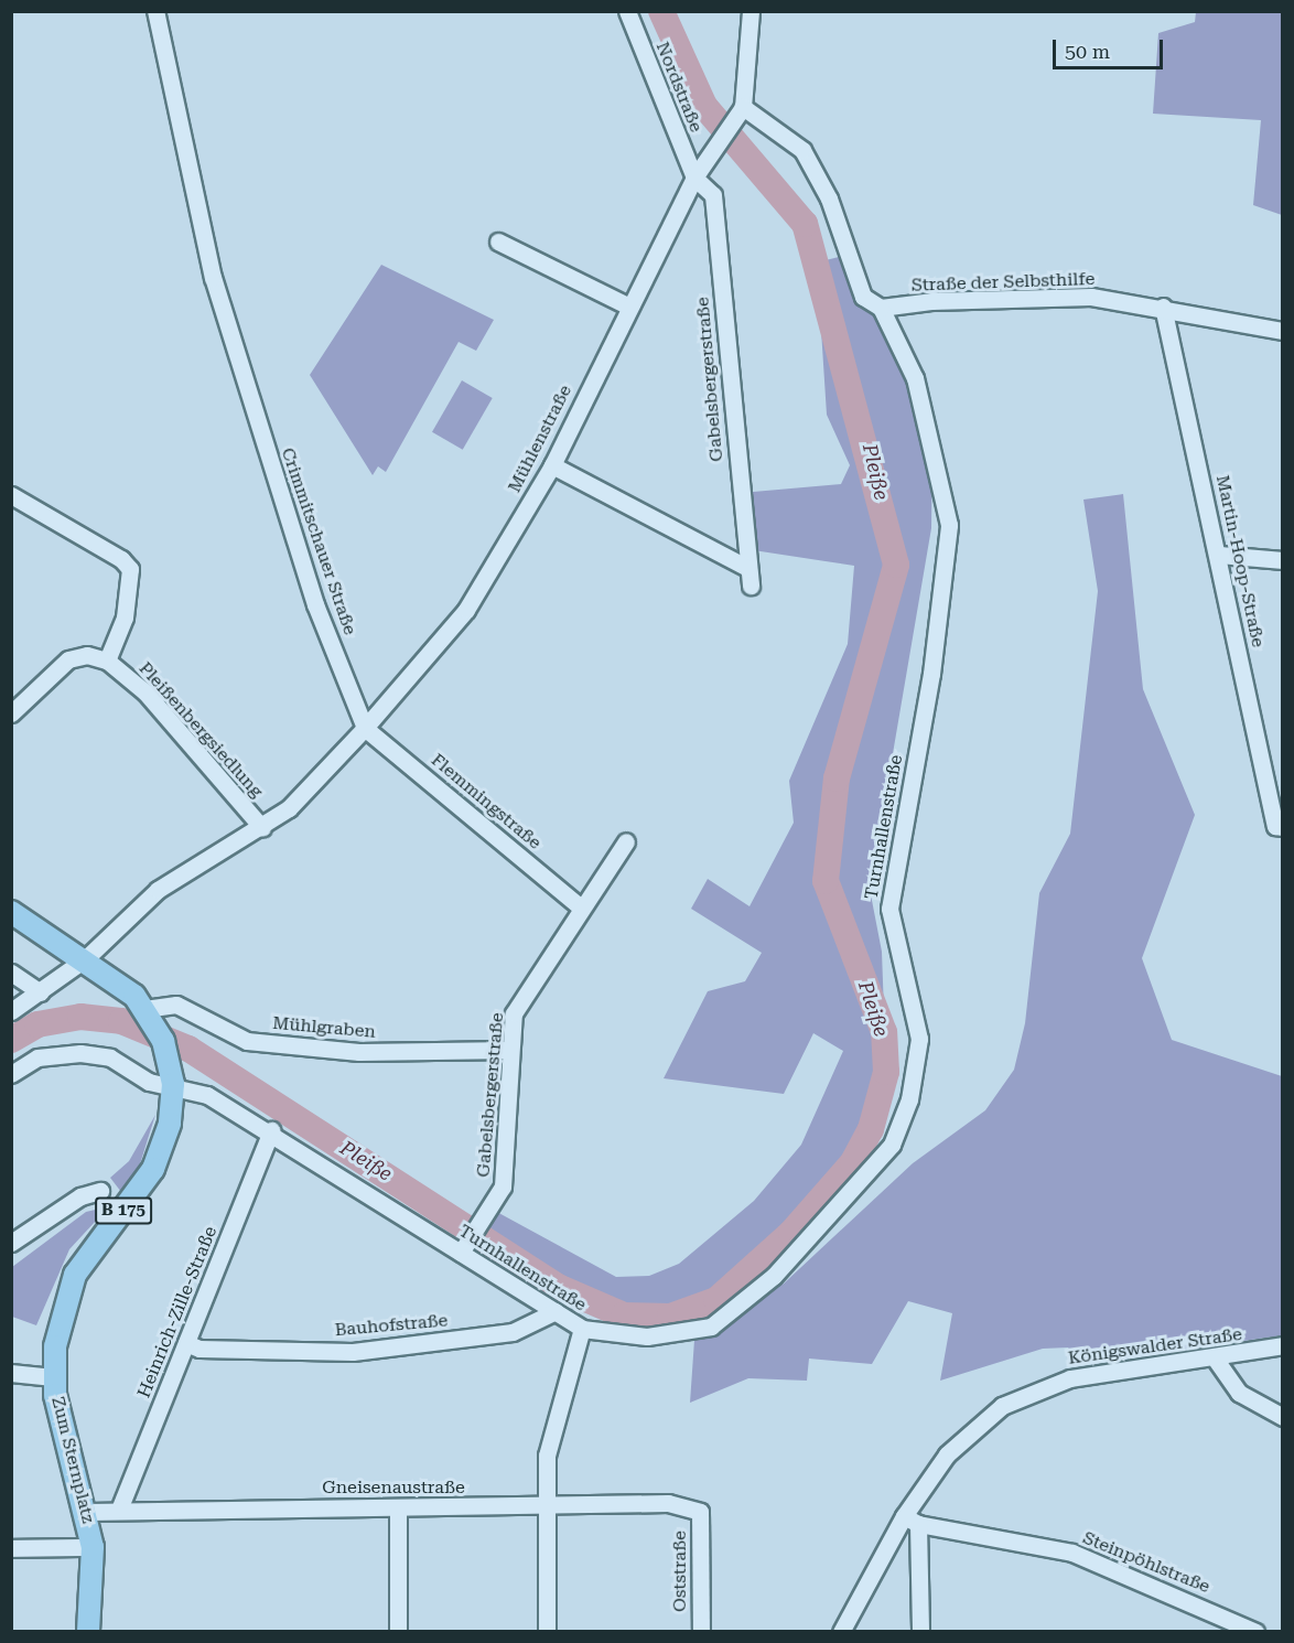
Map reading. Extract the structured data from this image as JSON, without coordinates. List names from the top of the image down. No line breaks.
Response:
{"streets":{"main road":["B 175","Zum Sternplatz"],"street":["Nordstraße","Straße der Selbsthilfe","Gabelsbergerstraße","Mühlenstraße","Crimmitschauer Straße","Martin-Hoop-Straße","Pleißenbergsiedlung","Flemmingstraße","Turnhallenstraße","Mühlgraben","Heinrich-Zille-Straße","Bauhofstraße","Königswalder Straße","Gneisenaustraße","Steinpöhlstraße","Oststraße"]},"crossings":[["Nordstraße","Gabelsbergerstraße"],["Nordstraße","Mühlenstraße"],["Straße der Selbsthilfe","Martin-Hoop-Straße"],["Straße der Selbsthilfe","Turnhallenstraße"],["Gabelsbergerstraße","Mühlenstraße"],["Gabelsbergerstraße","Flemmingstraße"],["Gabelsbergerstraße","Turnhallenstraße"],["Gabelsbergerstraße","Mühlgraben"],["Mühlenstraße","Crimmitschauer Straße"],["Mühlenstraße","Flemmingstraße"],["Mühlenstraße","Turnhallenstraße"],["Crimmitschauer Straße","Flemmingstraße"],["Turnhallenstraße","B 175"],["Turnhallenstraße","Heinrich-Zille-Straße"],["Turnhallenstraße","Bauhofstraße"],["Turnhallenstraße","Zum Sternplatz"],["Mühlgraben","B 175"],["B 175","Zum Sternplatz"],["Heinrich-Zille-Straße","Bauhofstraße"],["Heinrich-Zille-Straße","Gneisenaustraße"],["Königswalder Straße","Steinpöhlstraße"],["Zum Sternplatz","Gneisenaustraße"],["Gneisenaustraße","Oststraße"]],"water":["Pleiße"],"scale_bar":"50 m"}
